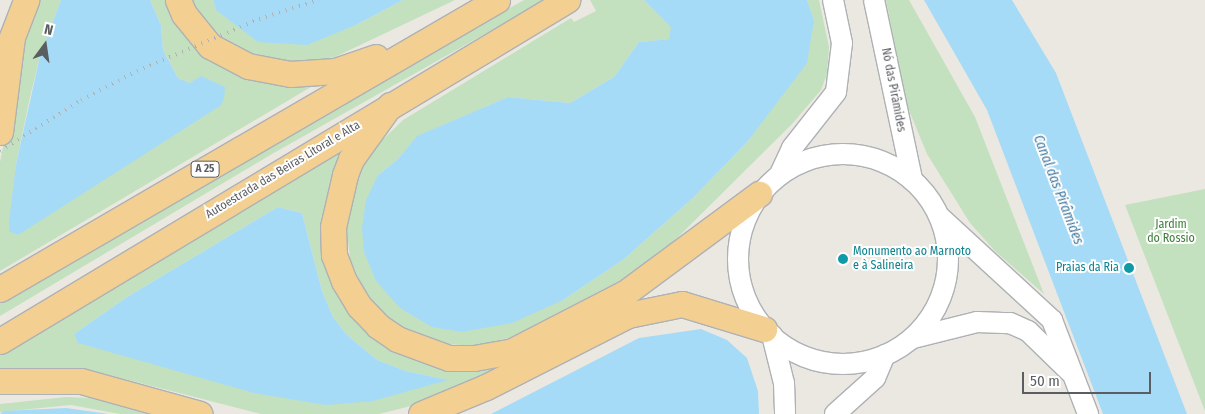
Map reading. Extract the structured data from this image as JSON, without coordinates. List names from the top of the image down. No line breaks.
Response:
{"streets":{"highway":["A 25","Autoestrada das Beiras Litoral e Alta"],"main road":["Nó das Pirâmides"]},"water":["Canal das Pirâmides"],"parks":["Jardim do Rossio"],"places":["Monumento ao Marnoto e à Salineira","Praias da Ria"],"scale_bar":"50 m","north":"top"}
